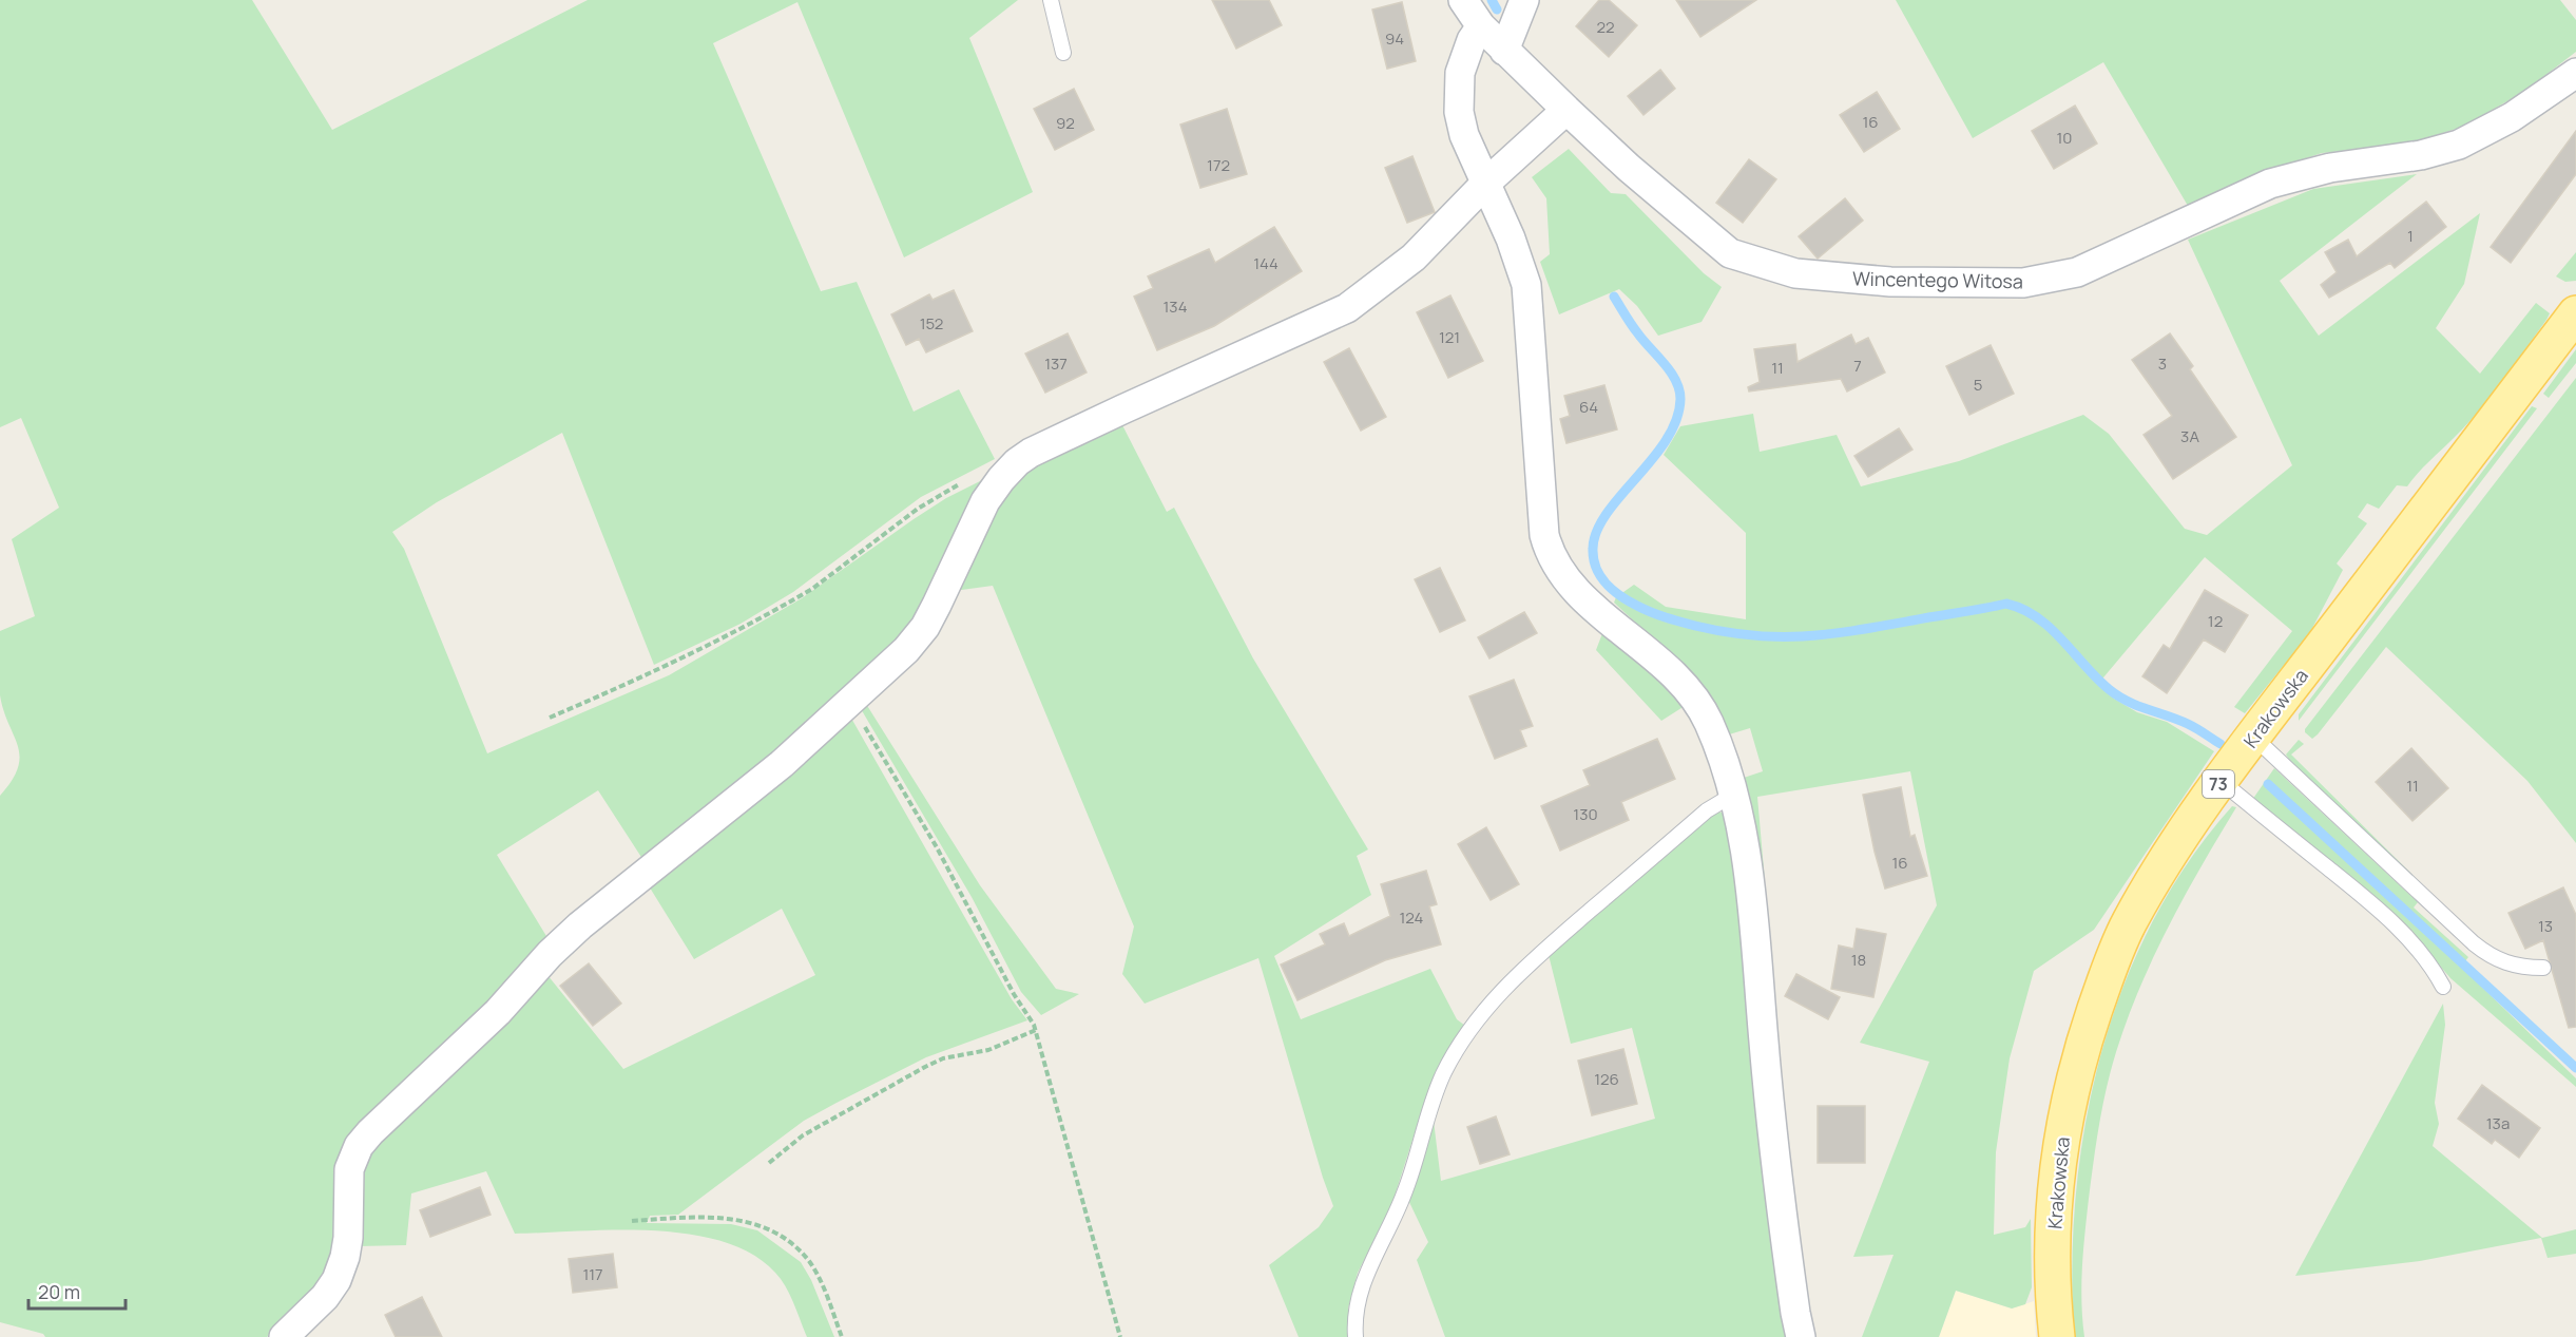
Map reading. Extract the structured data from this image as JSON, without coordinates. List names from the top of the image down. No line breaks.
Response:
{"streets":{"main road":["Krakowska","73"],"street":["Wincentego Witosa"]},"house_numbers":["22","94","16","92","10","172","1","144","134","152","121","137","3","7","11","5","64","3A","12","11","130","16","124","13","18","126","13a","117"],"scale_bar":"20 m"}
